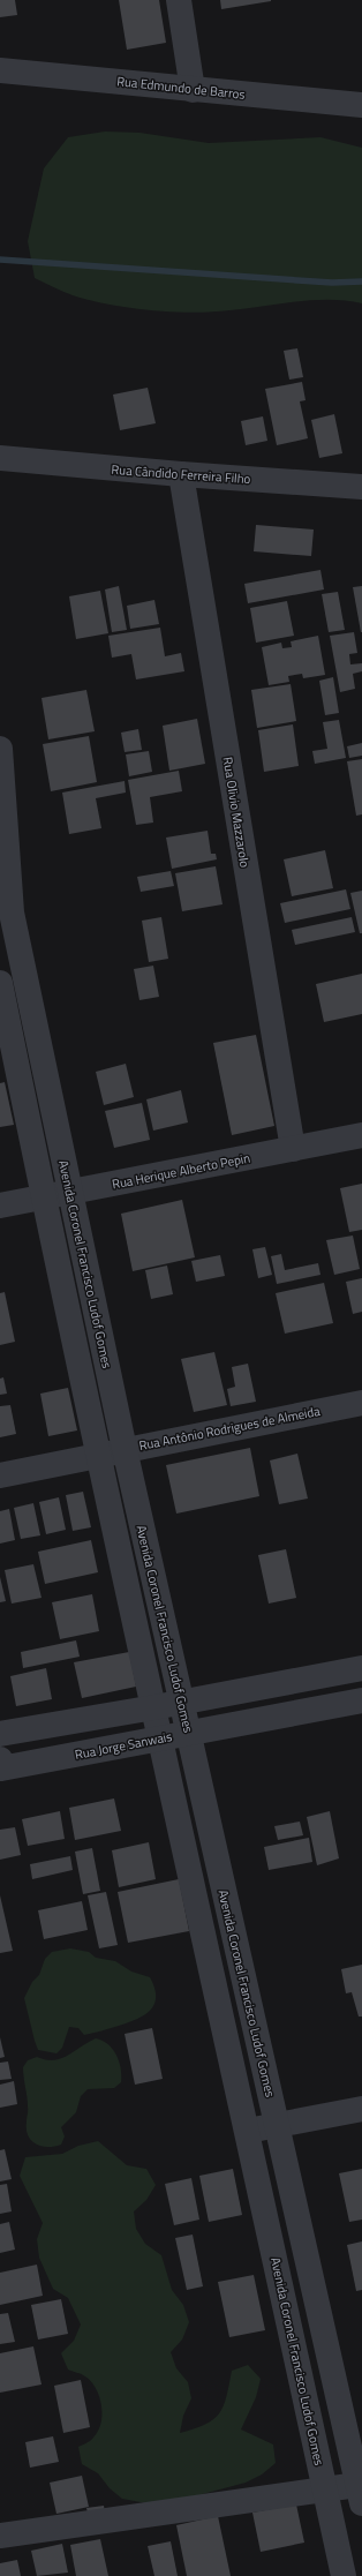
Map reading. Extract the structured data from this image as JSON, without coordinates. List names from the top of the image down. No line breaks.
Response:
{"streets":{"street":["Rua Edmundo de Barros","Rua Cândido Ferreira Filho","Rua Olivio Mazzarolo","Rua Herique Alberto Pepin","Avenida Coronel Francisco Ludof Gomes","Rua Antônio Rodrigues de Almeida","Rua Jorge Sanwais"]},"crossings":[["Rua Cândido Ferreira Filho","Rua Olivio Mazzarolo"],["Rua Olivio Mazzarolo","Rua Herique Alberto Pepin"],["Rua Herique Alberto Pepin","Avenida Coronel Francisco Ludof Gomes"],["Avenida Coronel Francisco Ludof Gomes","Rua Antônio Rodrigues de Almeida"],["Avenida Coronel Francisco Ludof Gomes","Rua Jorge Sanwais"]]}
